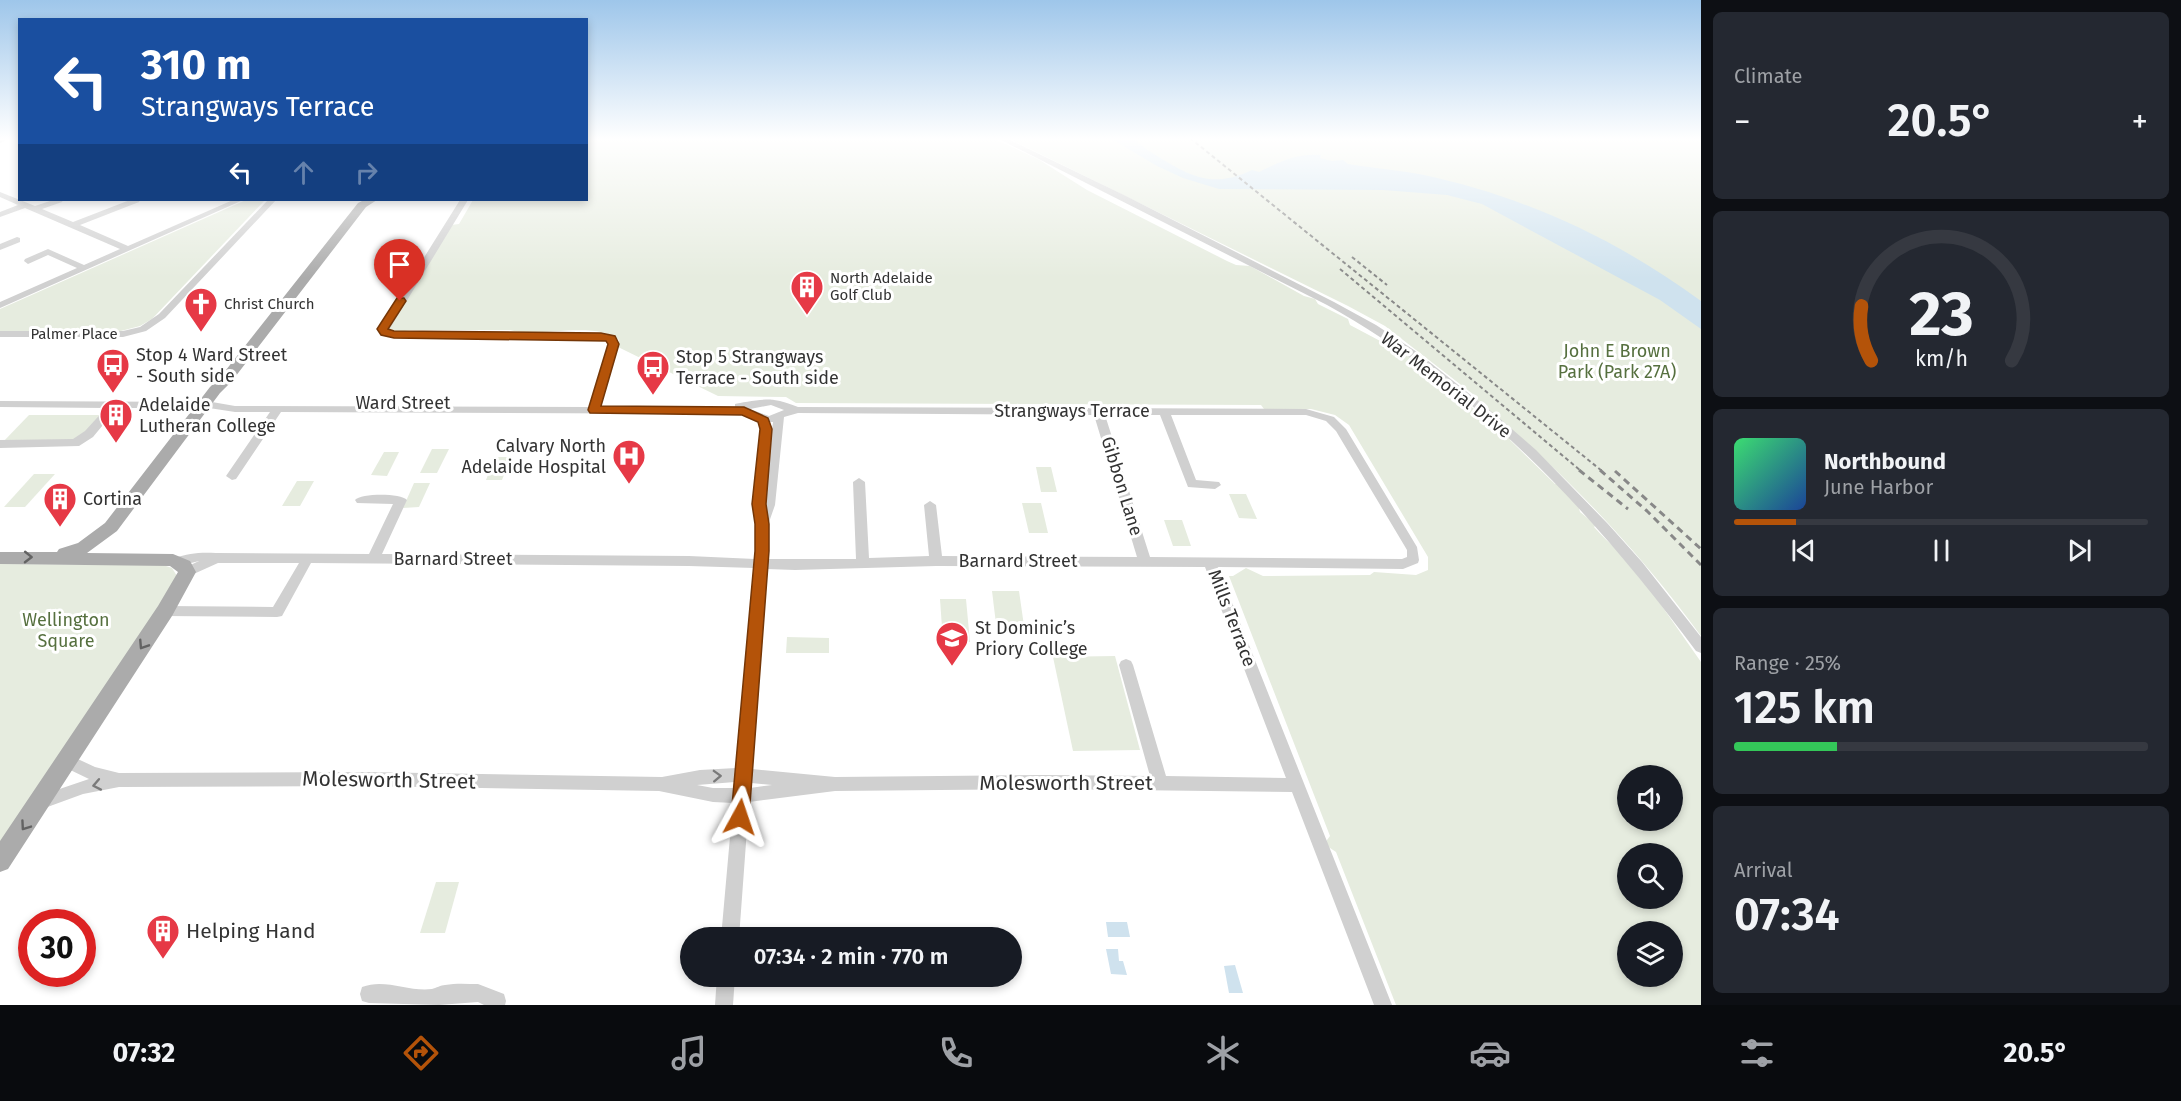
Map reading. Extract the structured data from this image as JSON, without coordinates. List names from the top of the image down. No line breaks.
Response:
{"streets":{"street":["Palmer Place","War Memorial Drive","Ward Street","Strangways Terrace","Gibbon Lane","Barnard Street","Mills Terrace","Molesworth Street"]},"crossings":[["Strangways Terrace","Gibbon Lane"],["Strangways Terrace","Mills Terrace"],["Gibbon Lane","Barnard Street"],["Barnard Street","Mills Terrace"],["Mills Terrace","Molesworth Street"]],"parks":["John E Brown Park (Park 27A)","Wellington Square"],"places":{"building":["North Adelaide Golf Club","Adelaide Lutheran College","Cortina","Helping Hand"],"church":["Christ Church"],"bus stop":["Stop 4 Ward Street - South side","Stop 5 Strangways Terrace - South side"],"hospital":["Calvary North Adelaide Hospital"],"school or university":["St Dominic’s Priory College"]},"page":{"tile":["Climate",["Range · 25%","125 km"],["Arrival","07:34"]],"turn":["310 m","Strangways Terrace"],"heat":["−","20.5°","+"],"song":["Northbound","June Harbor"],"limit":"30","trip":"07:34 · 2 min · 770 m","tabs":["07:32","20.5°"],"gauge":["23","km/h"]}}
